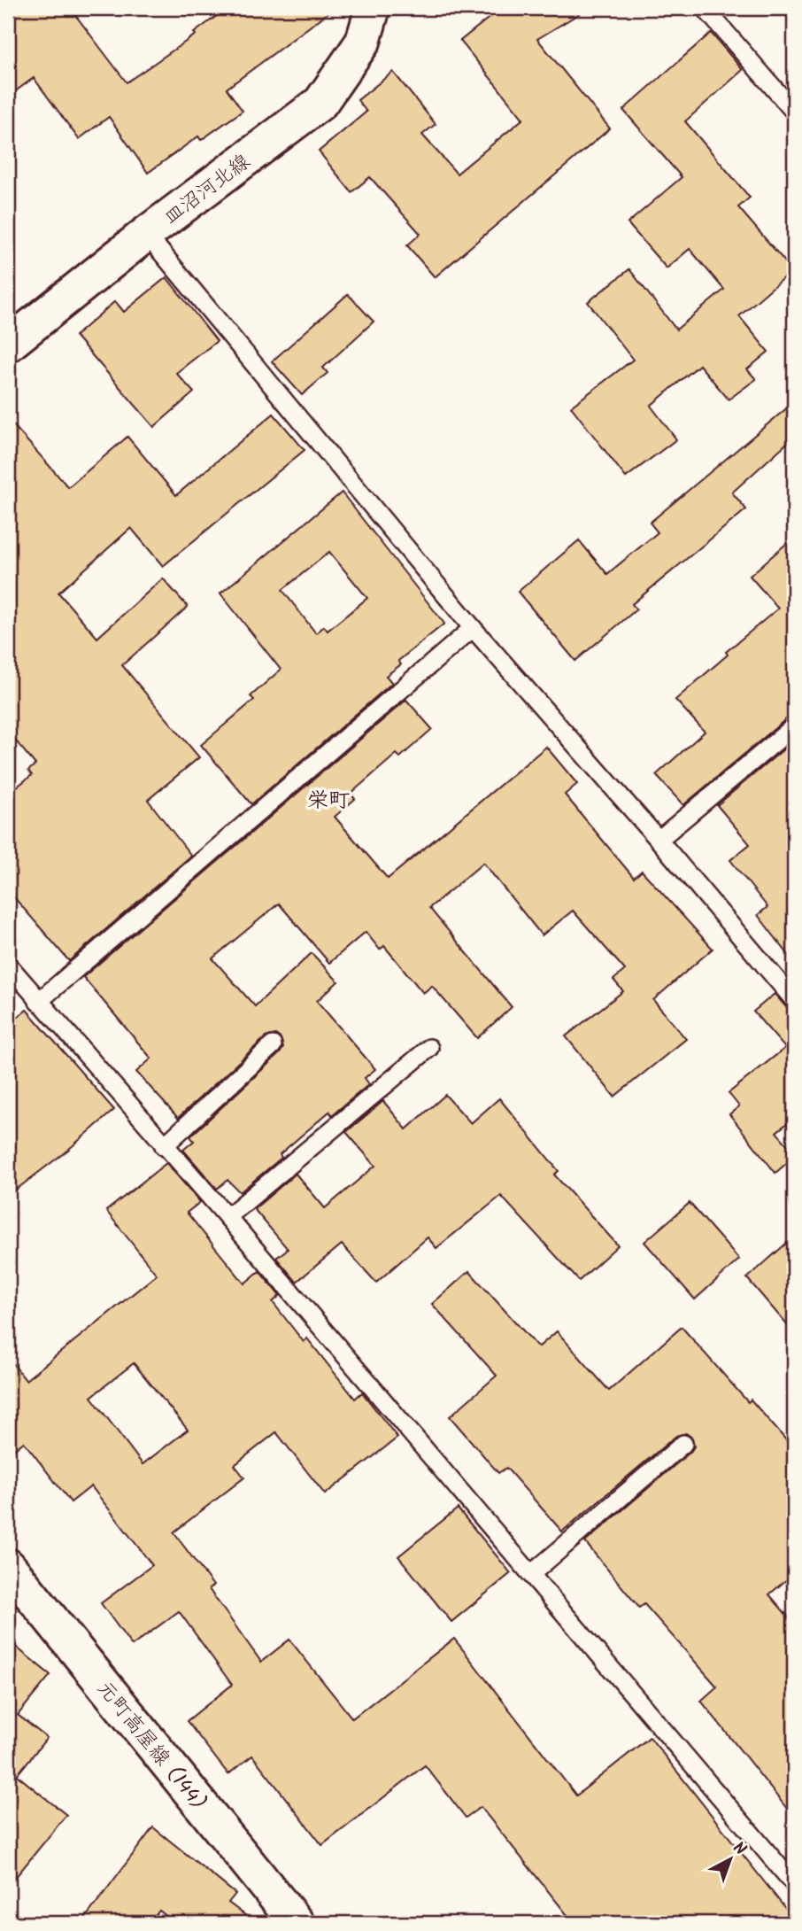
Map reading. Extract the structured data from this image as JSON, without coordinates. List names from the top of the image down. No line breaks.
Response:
{"streets":{"main road":["皿沼河北線","元町高屋線 (144)"]},"districts":["栄町"],"north":"top right"}
